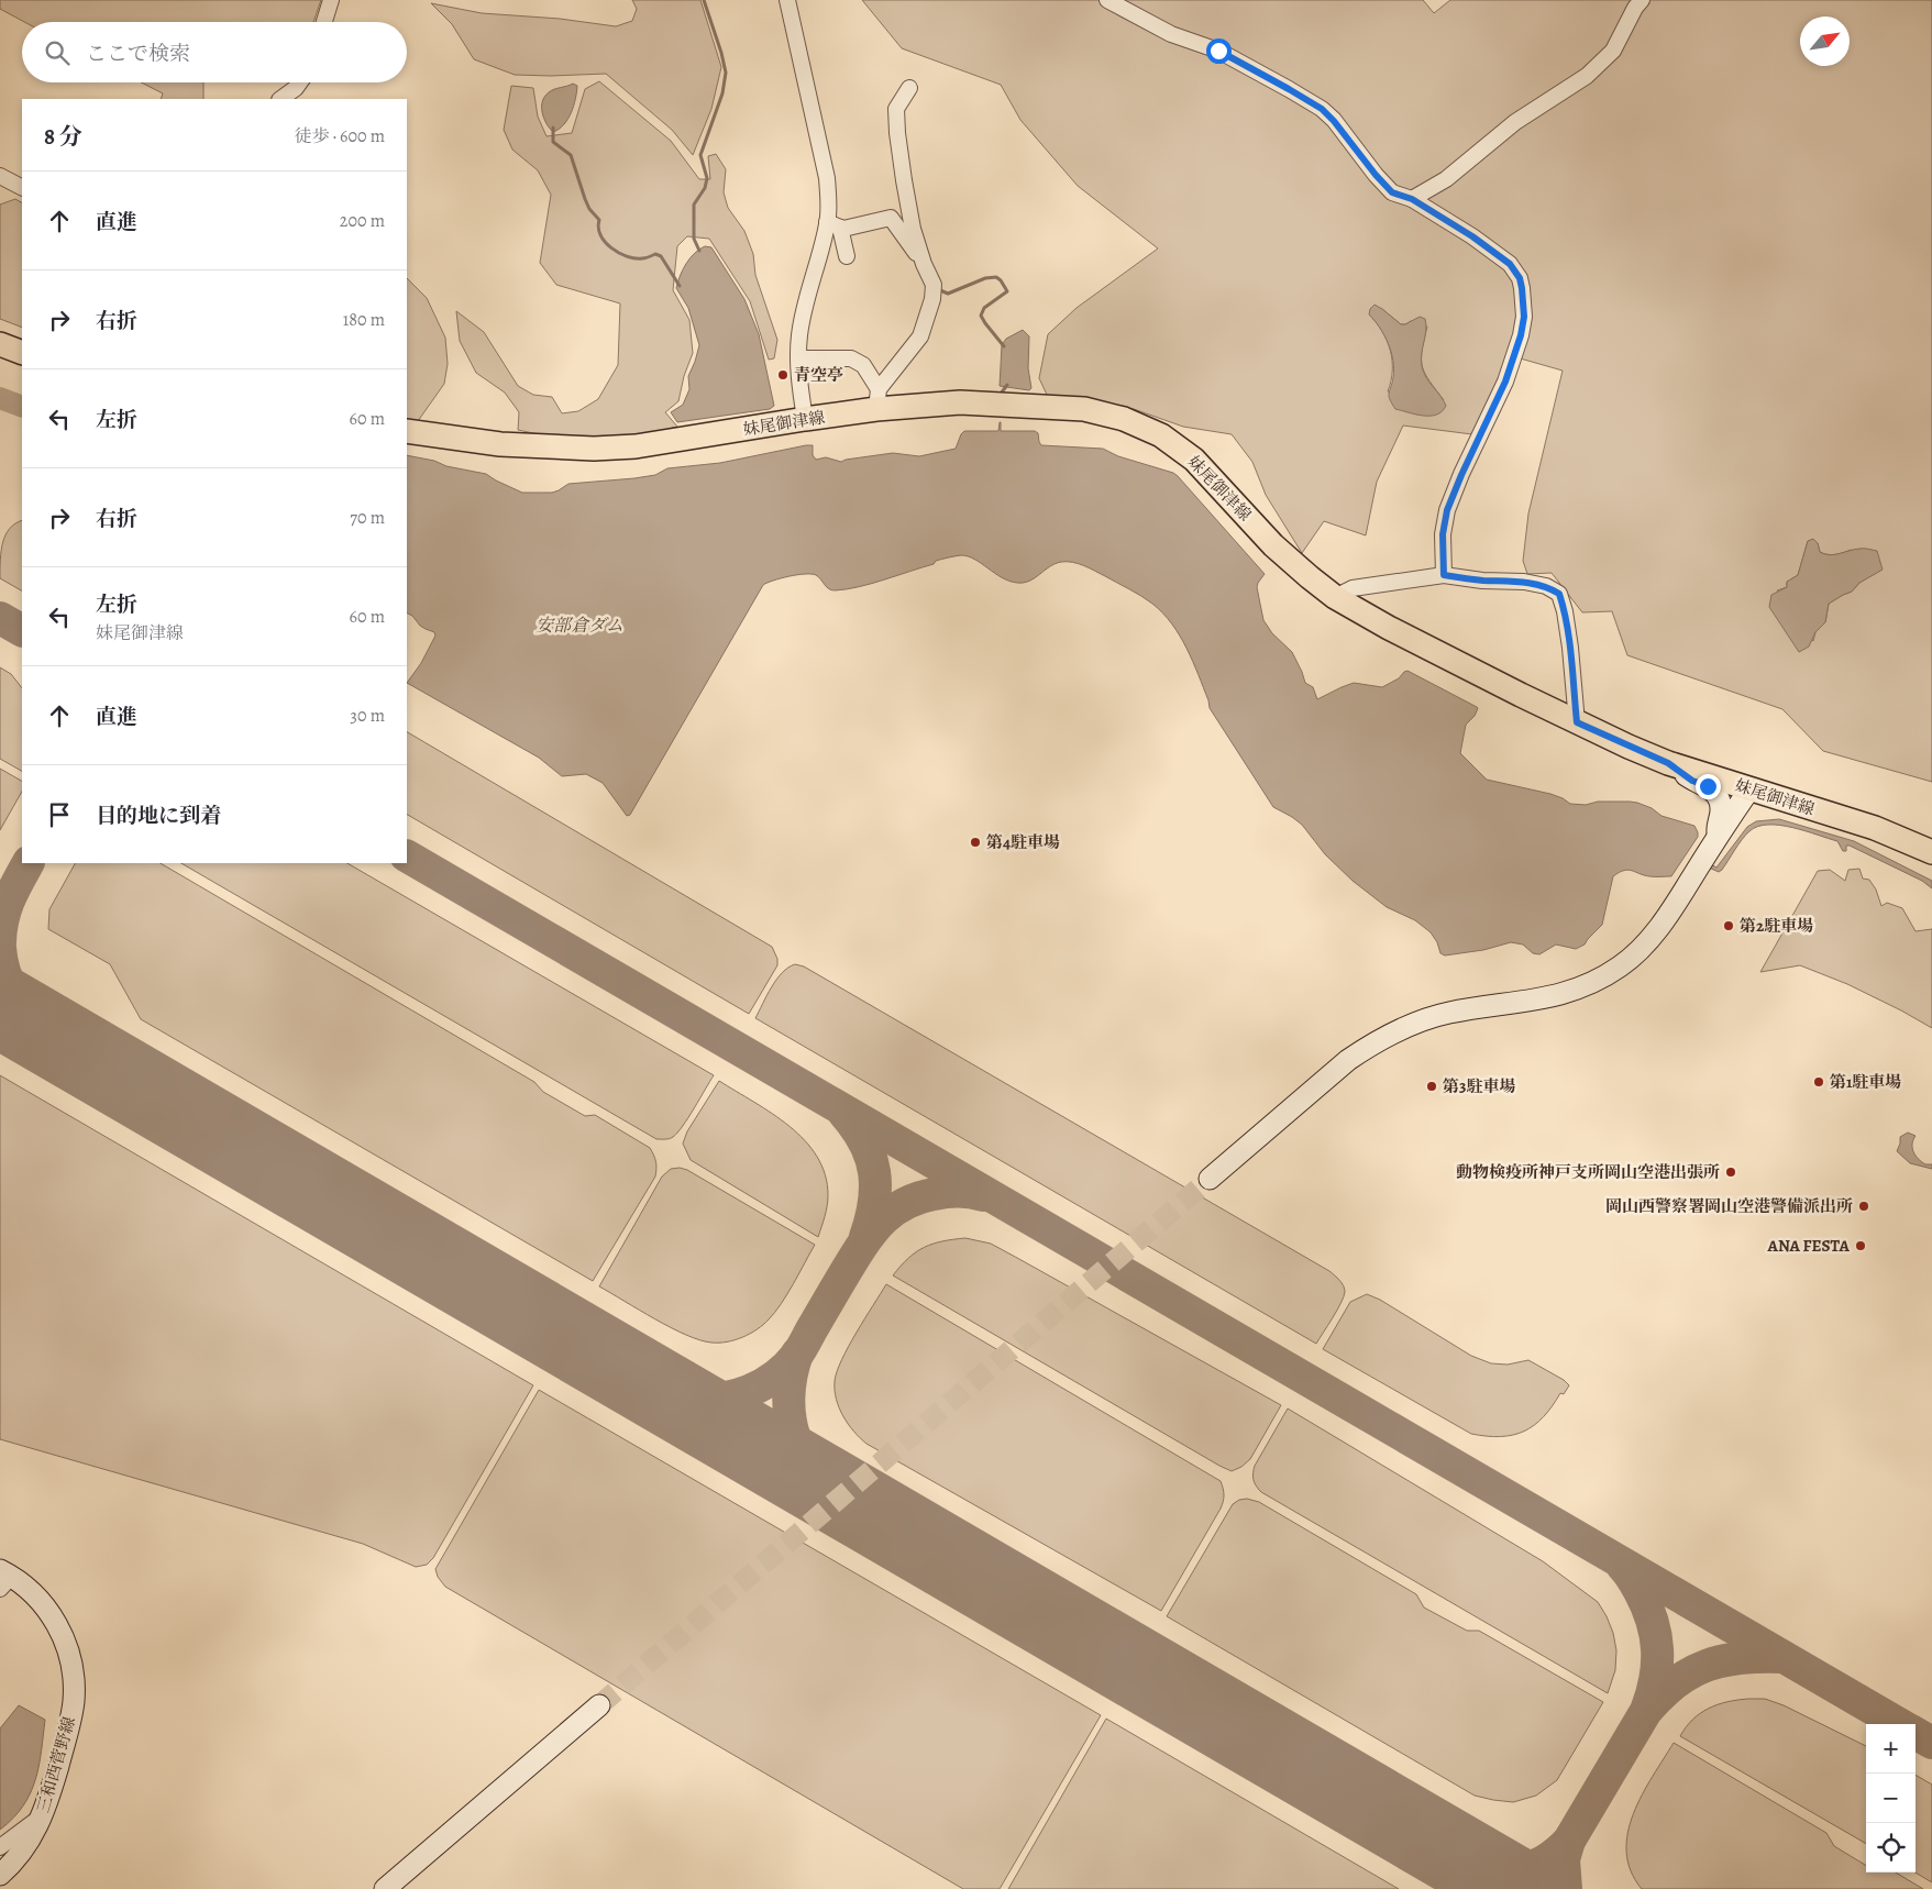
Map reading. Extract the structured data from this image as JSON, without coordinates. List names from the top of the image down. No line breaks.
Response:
{"streets":{"main road":["妹尾御津線"],"street":["三和西菅野線"]},"water":["安部倉ダム"],"places":["青空亭","第4駐車場","第2駐車場","第1駐車場","第3駐車場","動物検疫所神戸支所岡山空港出張所","岡山西警察署岡山空港警備派出所","ANA FESTA"],"north":"top right","page":{"search":"ここで検索","heading":["8 分","徒歩 · 600 m"],"list":[["直進","200 m"],["右折","180 m"],["左折","60 m"],["右折","70 m"],["左折","妹尾御津線","60 m"],["直進","30 m"],"目的地に到着"],"map_buttons":["+","−"]}}
